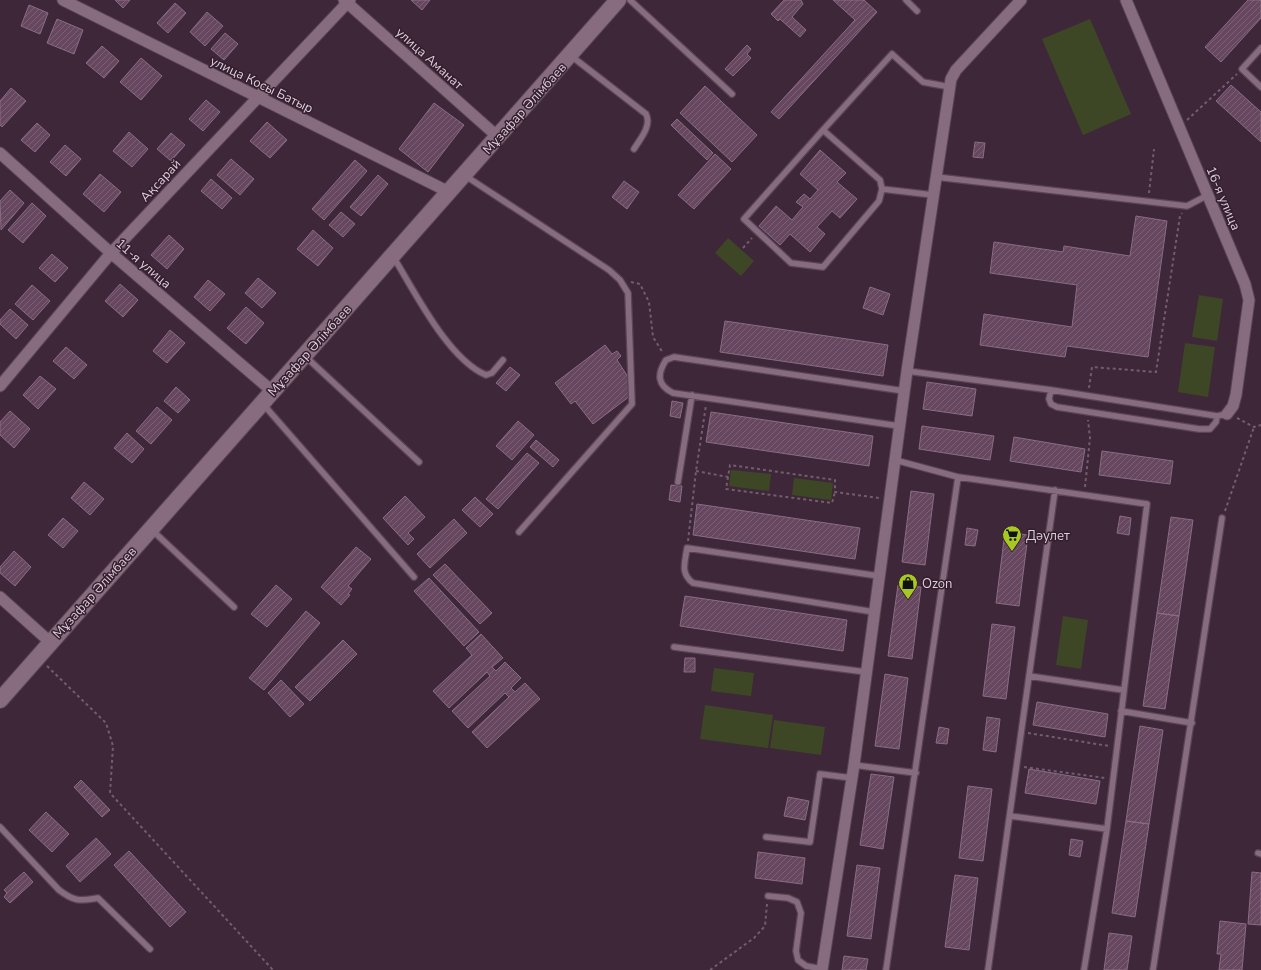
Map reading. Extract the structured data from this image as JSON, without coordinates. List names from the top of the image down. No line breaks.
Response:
{"streets":{"street":["улица Аманат","улица Косы Батыр","Мұзафар Әлімбаев","Ақсарай","16-я улица","11-я улица"]},"crossings":[["улица Аманат","Мұзафар Әлімбаев"],["улица Аманат","Ақсарай"],["улица Косы Батыр","Мұзафар Әлімбаев"],["улица Косы Батыр","Ақсарай"],["Мұзафар Әлімбаев","11-я улица"],["Ақсарай","11-я улица"]],"places":{"supermarket":["Дәулет"],"shop":["Ozon"]}}
